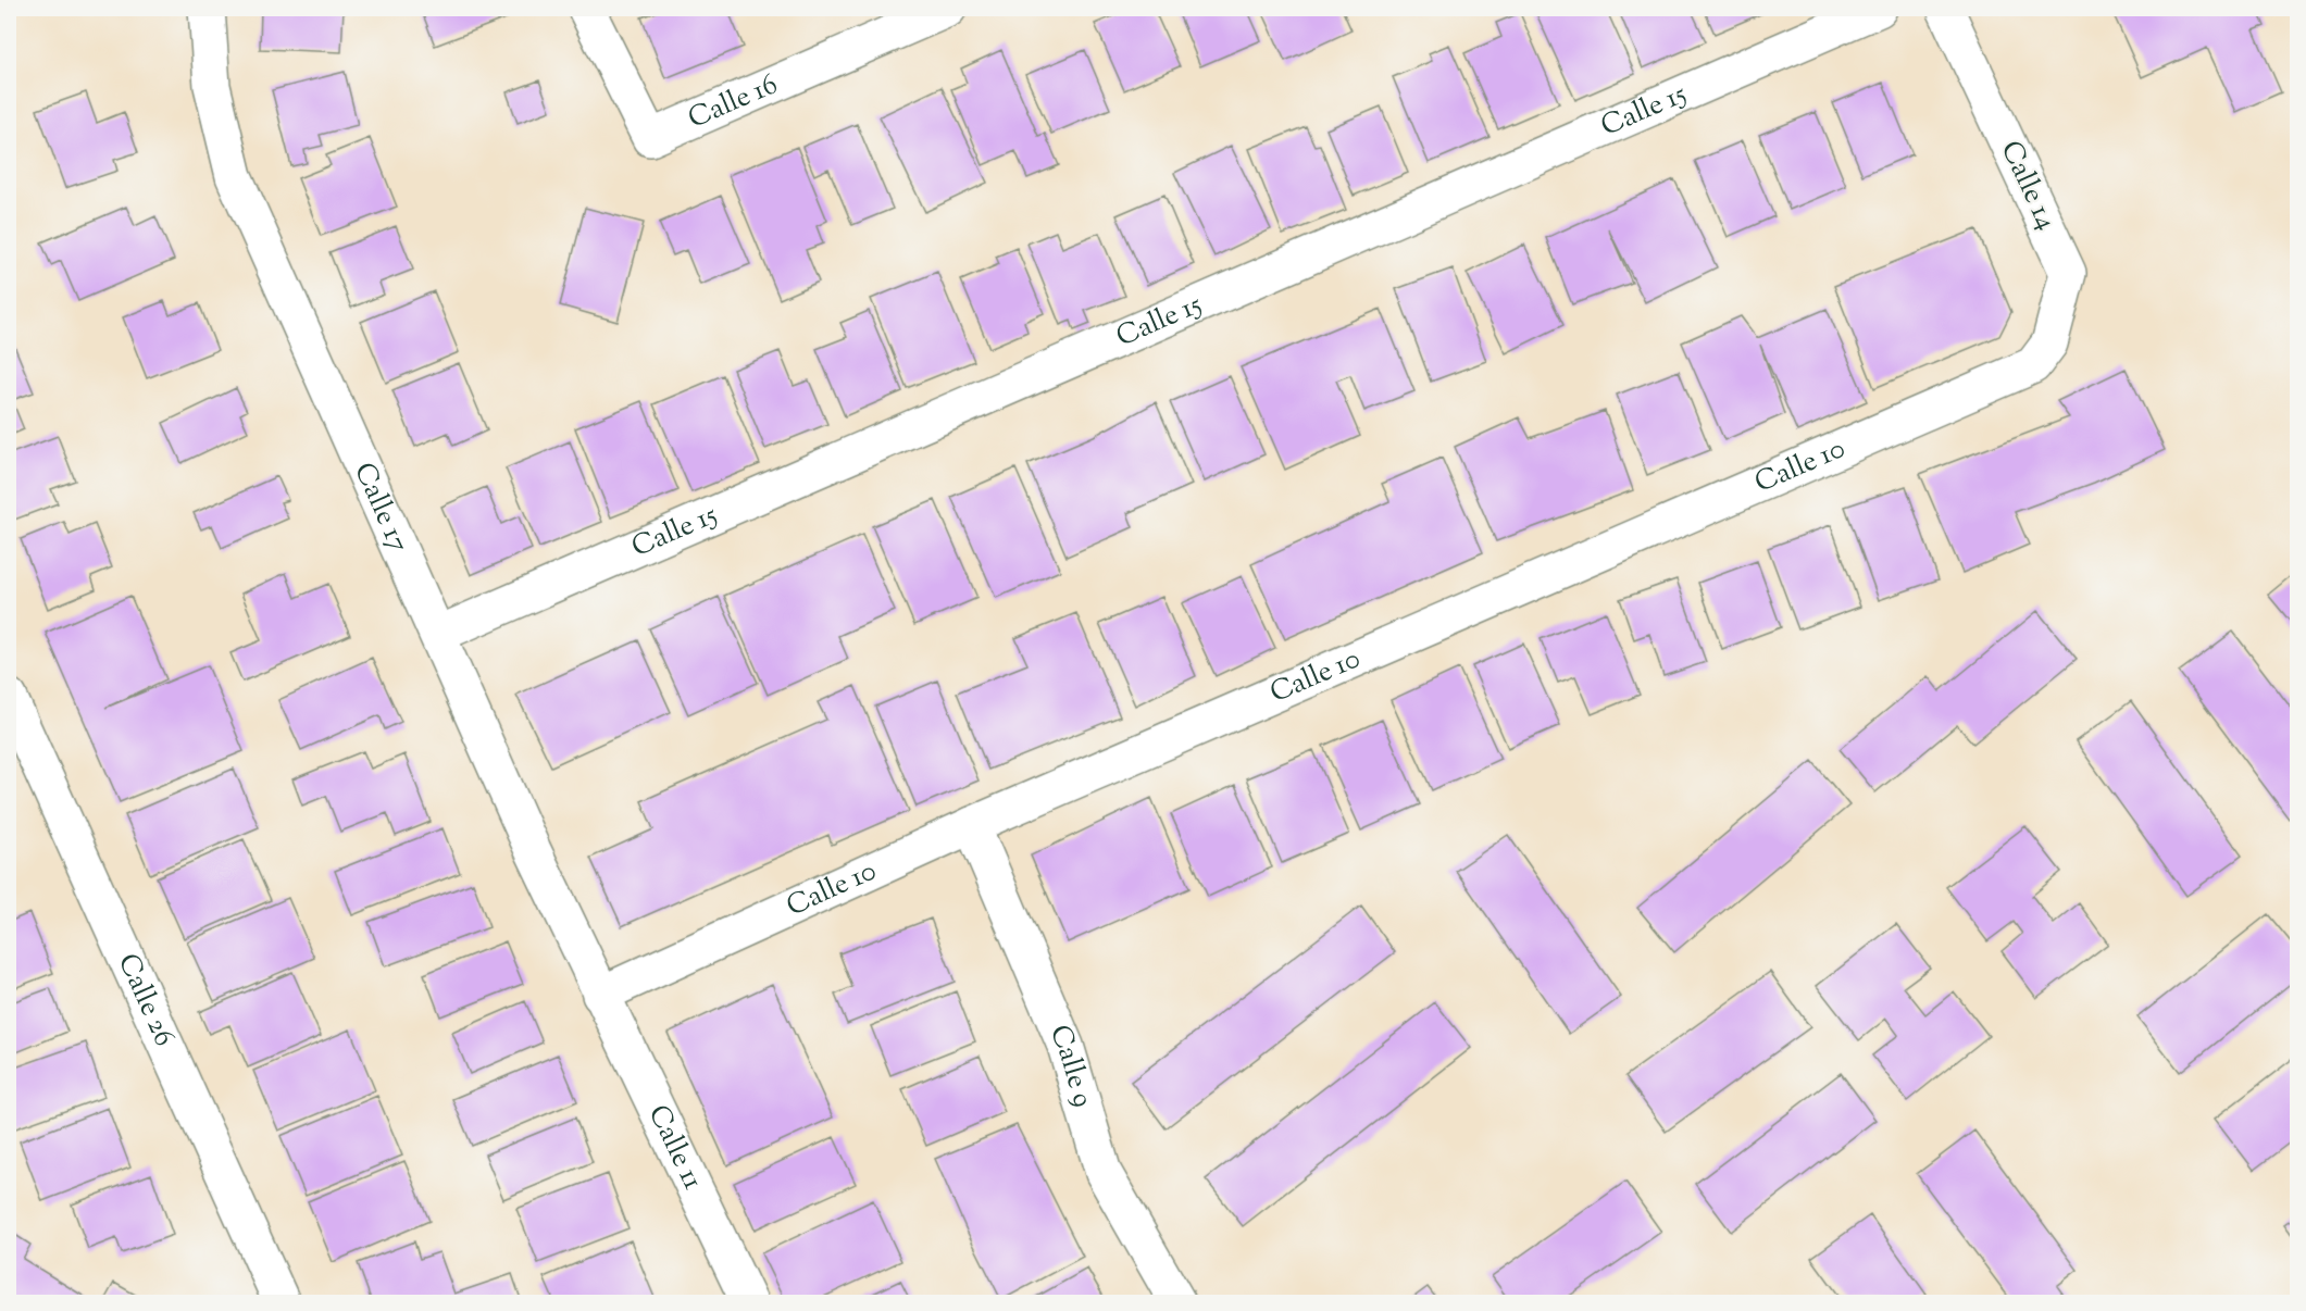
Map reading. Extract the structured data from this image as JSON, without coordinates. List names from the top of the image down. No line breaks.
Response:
{"streets":{"street":["Calle 16","Calle 15","Calle 14","Calle 10","Calle 17","Calle 26","Calle 9","Calle 11"]},"crossings":[["Calle 15","Calle 17"],["Calle 14","Calle 10"],["Calle 10","Calle 17"],["Calle 10","Calle 9"],["Calle 10","Calle 11"],["Calle 17","Calle 11"]]}
